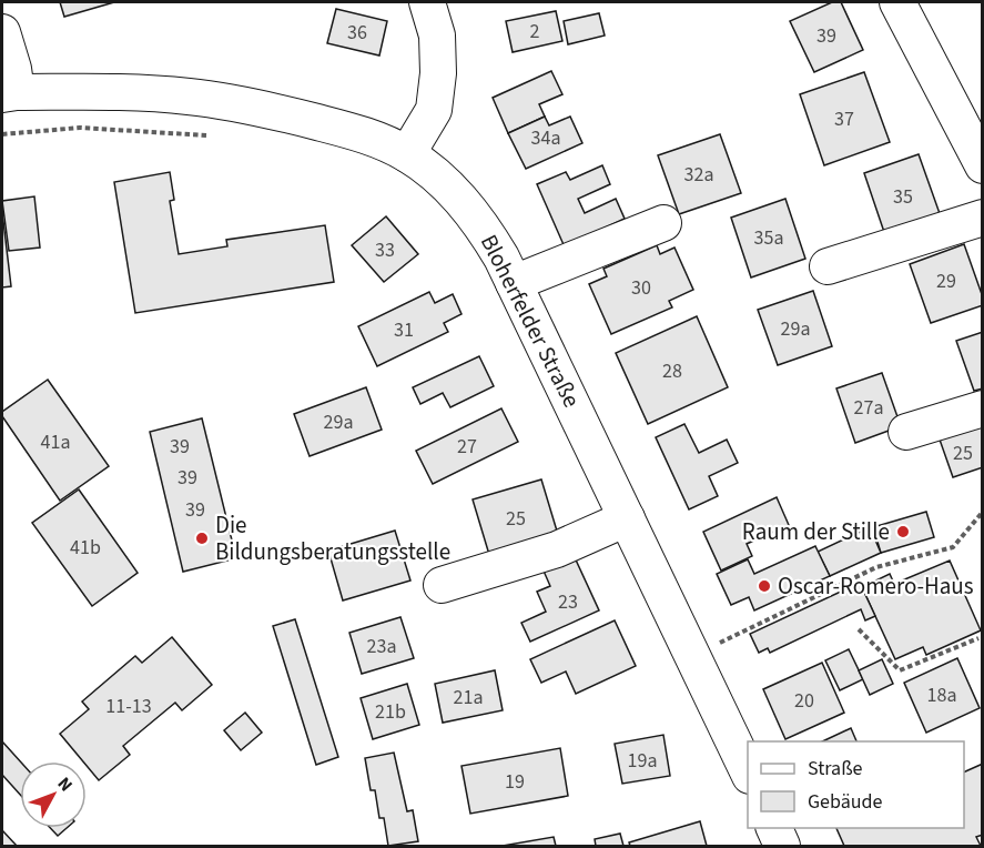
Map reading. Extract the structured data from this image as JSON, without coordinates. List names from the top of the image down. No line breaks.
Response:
{"streets":{"street":["Bloherfelder Straße"]},"places":["Raum der Stille","Die Bildungsberatungsstelle","Oscar-Romero-Haus"],"house_numbers":["2","36","39","37","34a","32a","35","35a","33","29","30","29a","31","28","27a","29a","41a","39","27","25","39","39","25","41b","23","23a","18a","21a","20","11-13","21b","19a","19"],"legend":["Straße","Gebäude"],"north":"top right"}
